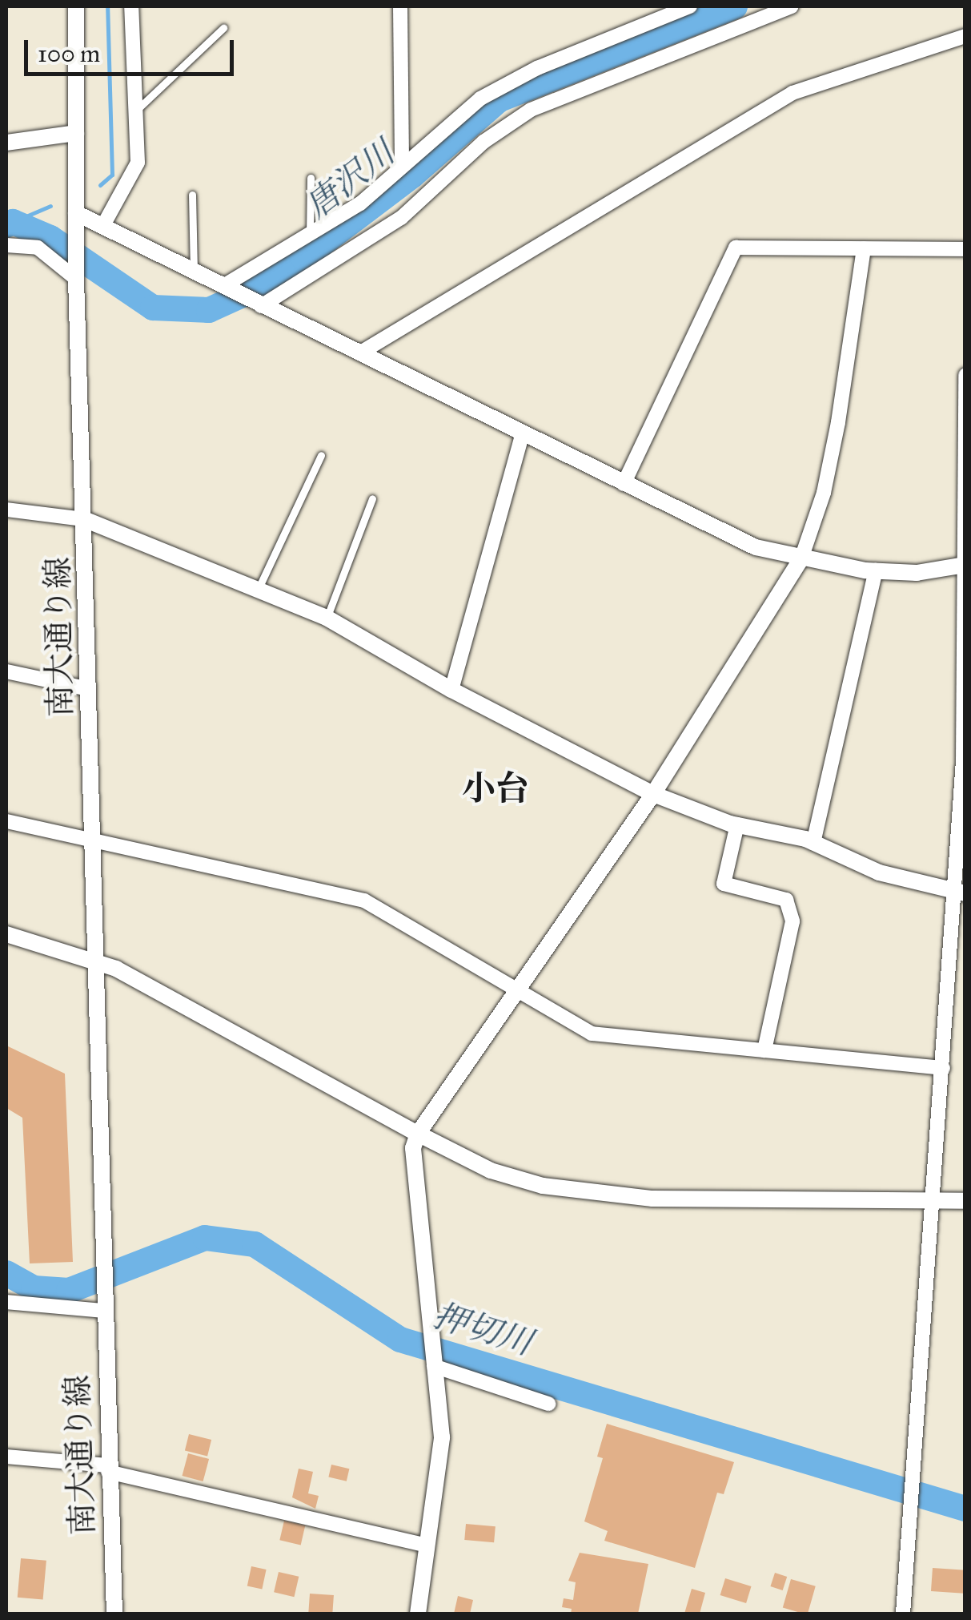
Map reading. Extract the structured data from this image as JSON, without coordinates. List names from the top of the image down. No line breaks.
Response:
{"streets":{"street":["南大通り線"]},"districts":["小台"],"water":["唐沢川","押切川"],"scale_bar":"100 m"}
